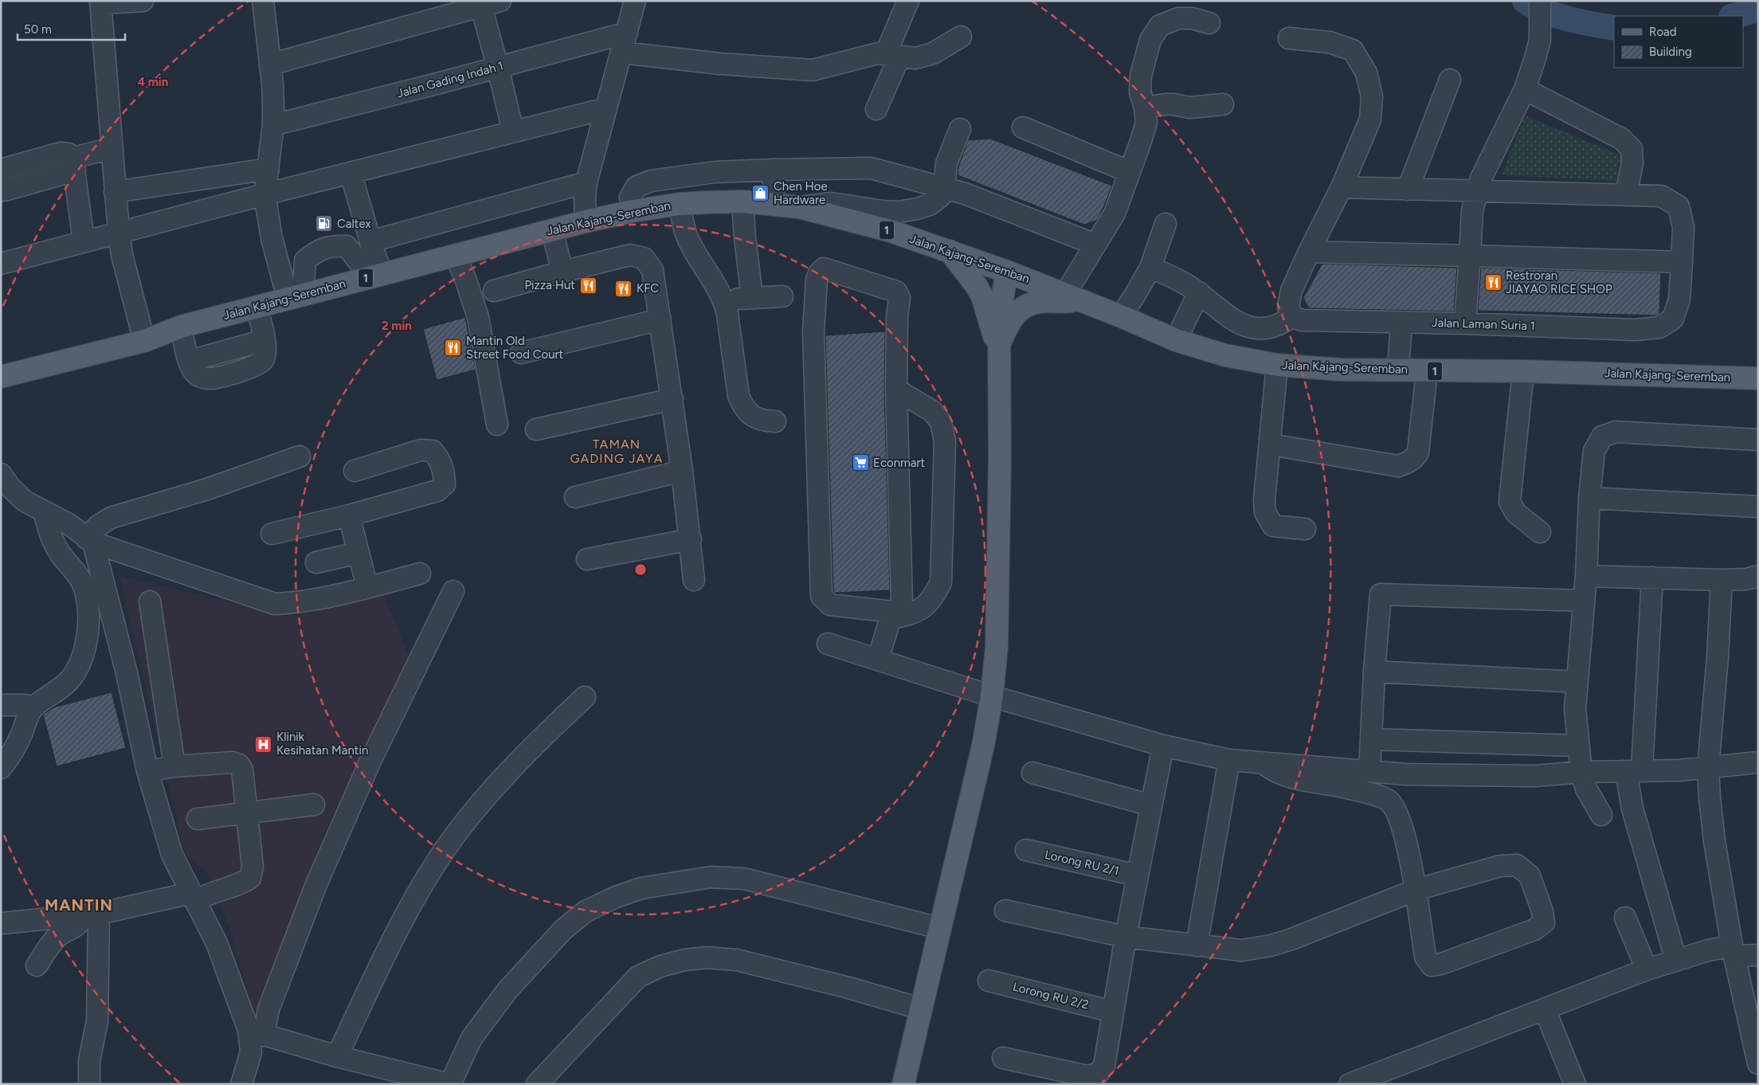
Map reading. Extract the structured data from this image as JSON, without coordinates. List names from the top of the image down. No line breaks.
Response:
{"streets":{"main road":["Jalan Kajang-Seremban","1"],"street":["Jalan Gading Indah 1","Jalan Laman Suria 1","Lorong RU 2/1","Lorong RU 2/2"]},"districts":["TAMAN GADING JAYA","MANTIN"],"places":{"shop":["Chen Hoe Hardware"],"fuel station":["Caltex"],"restaurant":["Restroran JIAYAO RICE SHOP","Pizza Hut","KFC","Mantin Old Street Food Court"],"supermarket":["Econmart"],"hospital":["Klinik Kesihatan Mantin"]},"legend":["Road","Building"],"scale_bar":"50 m","rings":["4 min","2 min"]}
